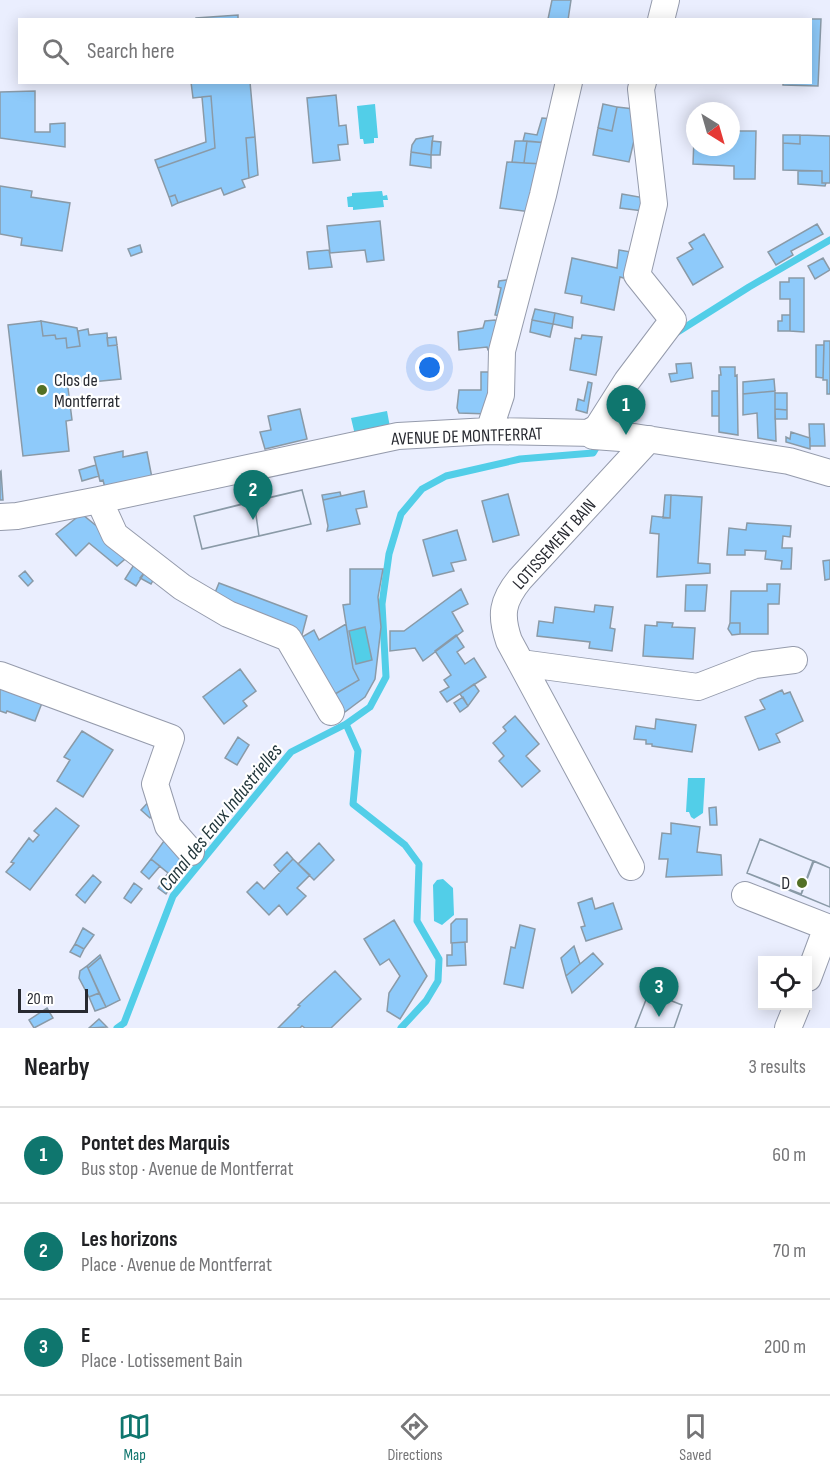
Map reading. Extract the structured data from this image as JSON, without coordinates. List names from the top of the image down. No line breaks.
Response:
{"streets":{"street":["AVENUE DE MONTFERRAT","LOTISSEMENT BAIN"]},"crossings":[["AVENUE DE MONTFERRAT","LOTISSEMENT BAIN"]],"water":["Canal des Eaux Industrielles"],"places":["Clos de Montferrat","D"],"scale_bar":"20 m","north":"bottom right","page":{"search":"Search here","pins":["1","2","3"],"scale":"20 m","heading":["Nearby","3 results"],"list":[{"mark":"1","name":"Pontet des Marquis","note":"Bus stop · Avenue de Montferrat","value":"60 m"},{"mark":"2","name":"Les horizons","note":"Place · Avenue de Montferrat","value":"70 m"},{"mark":"3","name":"E","note":"Place · Lotissement Bain","value":"200 m"}],"nav":["Map","Directions","Saved"]}}
